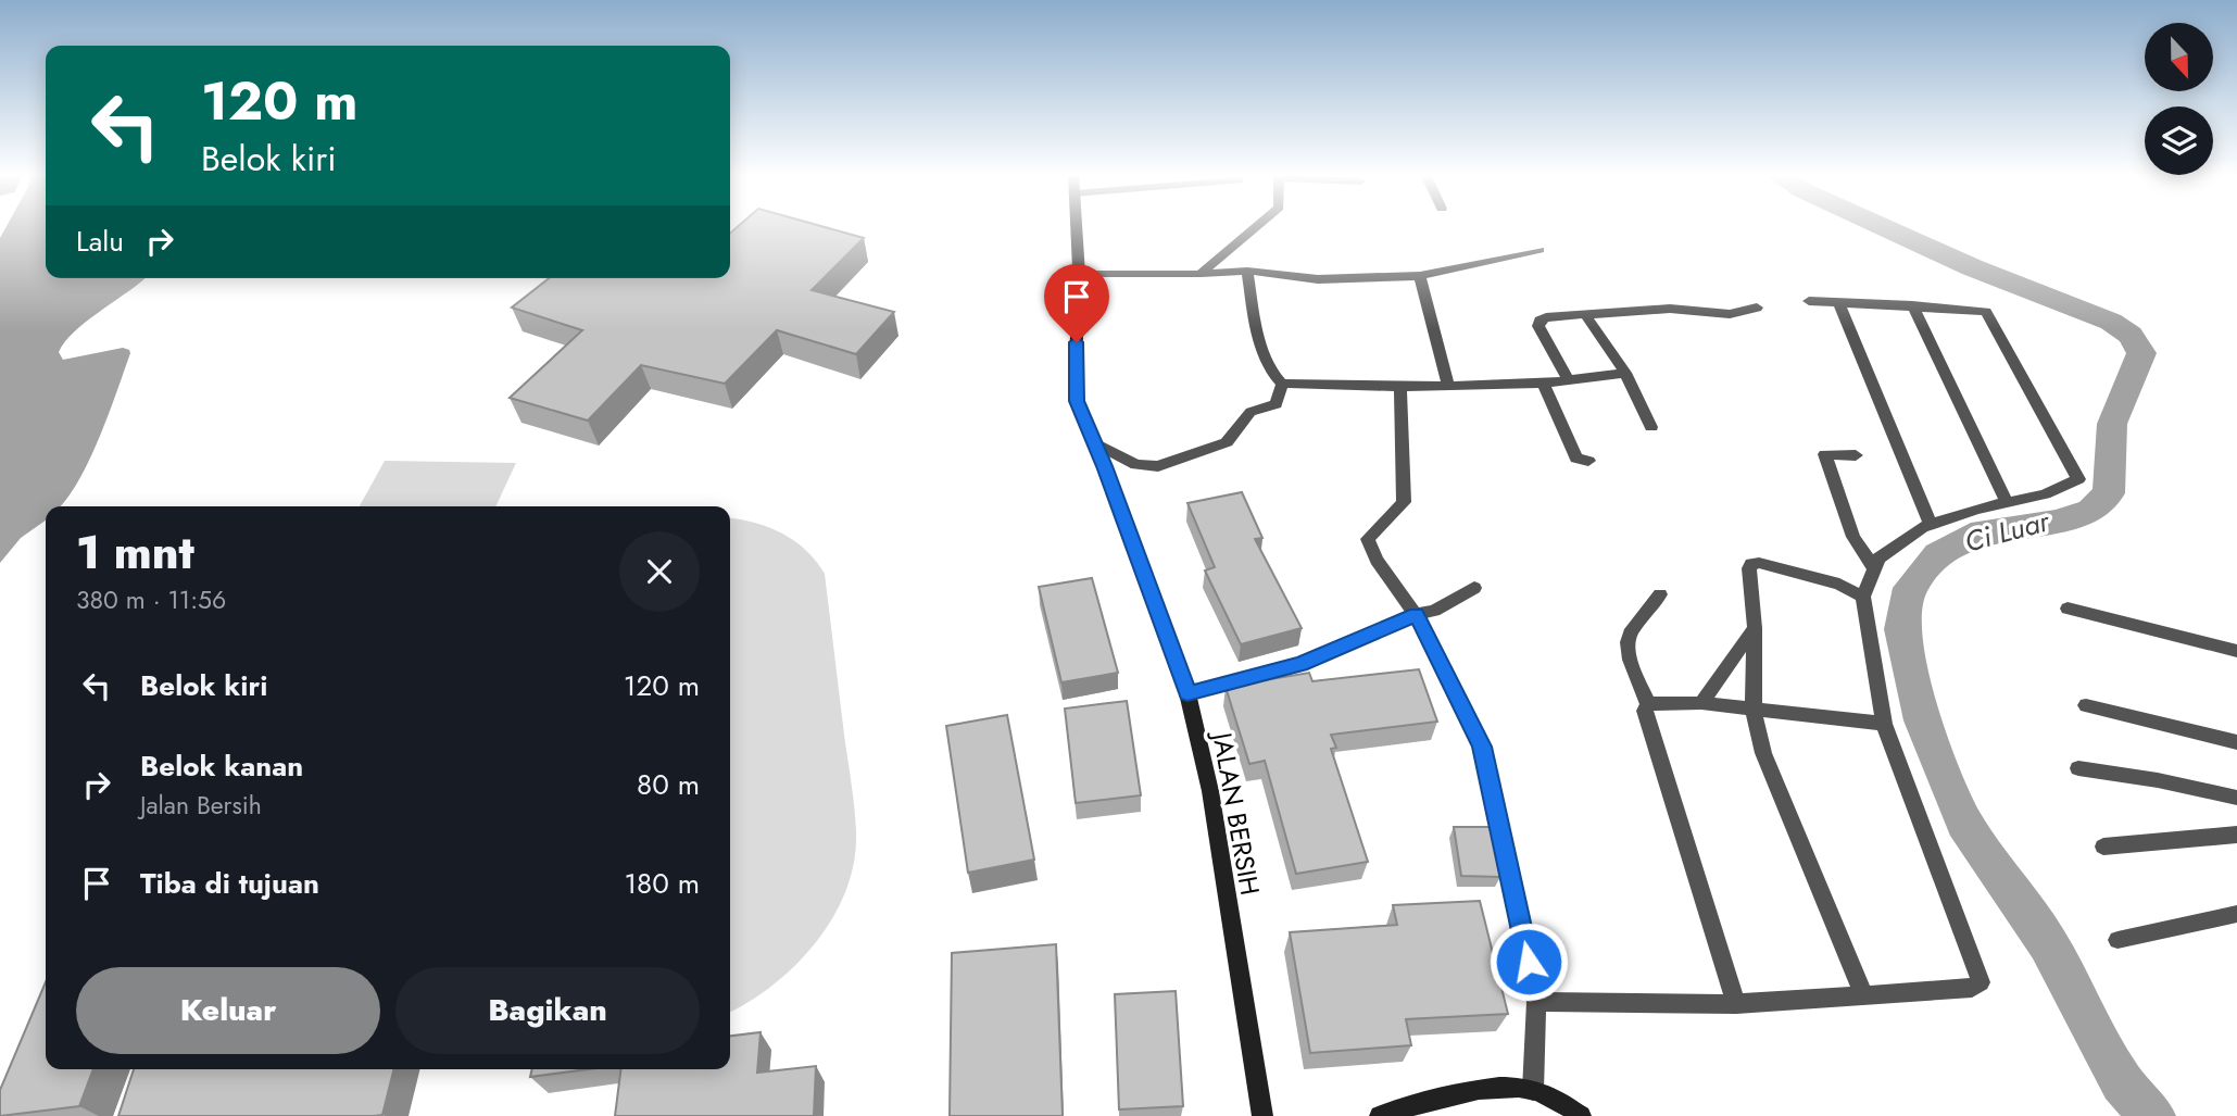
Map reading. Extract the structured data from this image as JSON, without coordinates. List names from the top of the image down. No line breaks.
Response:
{"streets":{"street":["JALAN BERSIH"]},"water":["Ci Luar"],"north":"bottom","page":{"turn":["120 m","Belok kiri"],"then":"Lalu","heading":["1 mnt","380 m · 11:56"],"list":[{"name":"Belok kiri","value":"120 m"},{"name":"Belok kanan","note":"Jalan Bersih","value":"80 m"},{"name":"Tiba di tujuan","value":"180 m"}],"buttons":["Keluar","Bagikan"]}}
